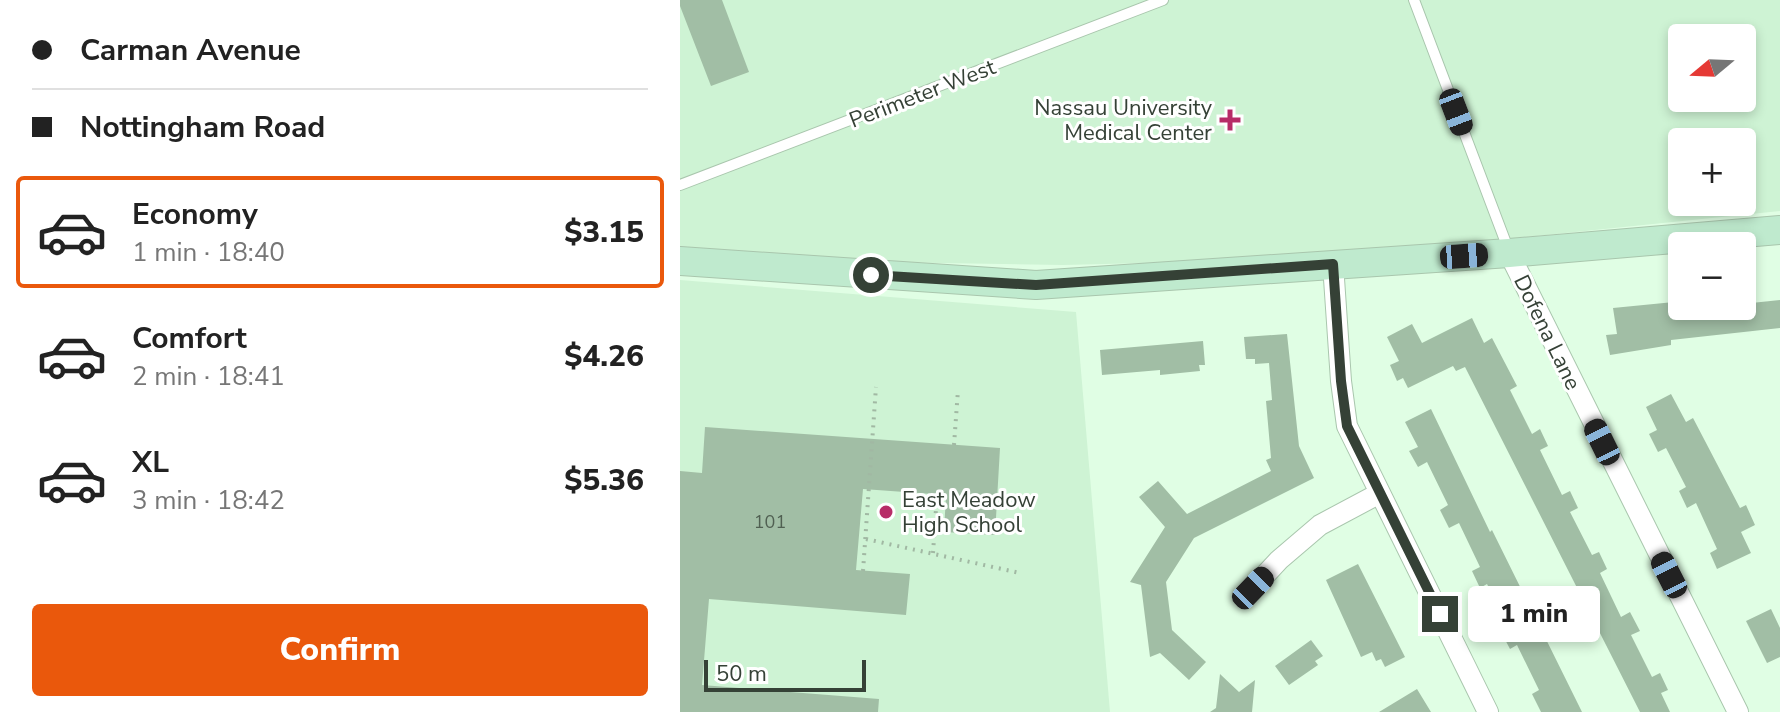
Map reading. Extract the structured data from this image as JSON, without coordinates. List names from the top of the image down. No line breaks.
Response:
{"streets":{"street":["Dofena Lane"],"lane":["Perimeter West"]},"places":{"health":["Nassau University Medical Center"],"other":["East Meadow High School"]},"house_numbers":["101"],"scale_bar":"50 m","north":"left","page":{"banner":["Carman Avenue","Nottingham Road"],"map_buttons":["+","−"],"list":[{"name":"Economy","note":"1 min · 18:40","value":"$3.15"},{"name":"Comfort","note":"2 min · 18:41","value":"$4.26"},{"name":"XL","note":"3 min · 18:42","value":"$5.36"}],"bubble":"1 min","buttons":"Confirm","scale":"50 m"}}
